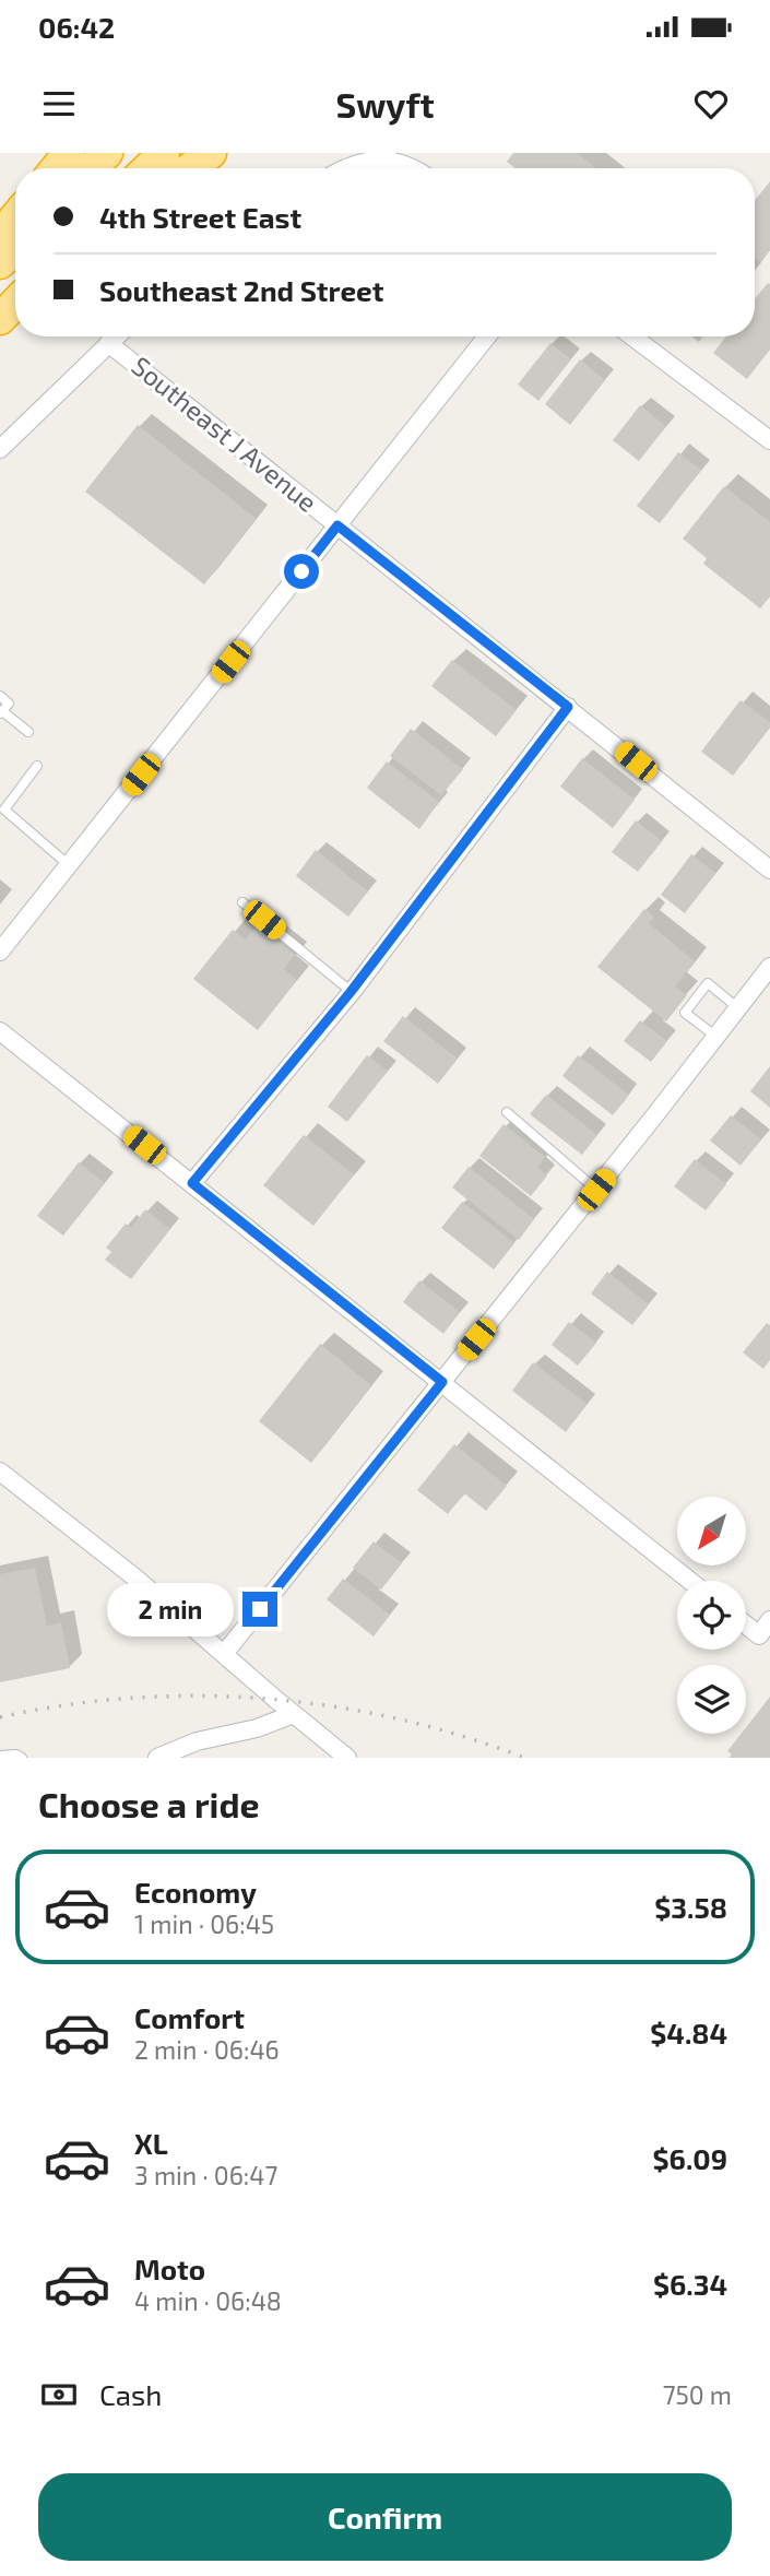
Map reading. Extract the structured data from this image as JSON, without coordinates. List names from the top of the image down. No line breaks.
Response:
{"streets":{"street":["Southeast J Avenue"]},"north":"bottom left","page":{"status":"06:42","header":"Swyft","banner":["4th Street East","Southeast 2nd Street"],"bubble":"2 min","heading":"Choose a ride","list":[{"name":"Economy","note":"1 min · 06:45","value":"$3.58"},{"name":"Comfort","note":"2 min · 06:46","value":"$4.84"},{"name":"XL","note":"3 min · 06:47","value":"$6.09"},{"name":"Moto","note":"4 min · 06:48","value":"$6.34"}],"pay":["Cash","750 m"],"buttons":"Confirm"}}
